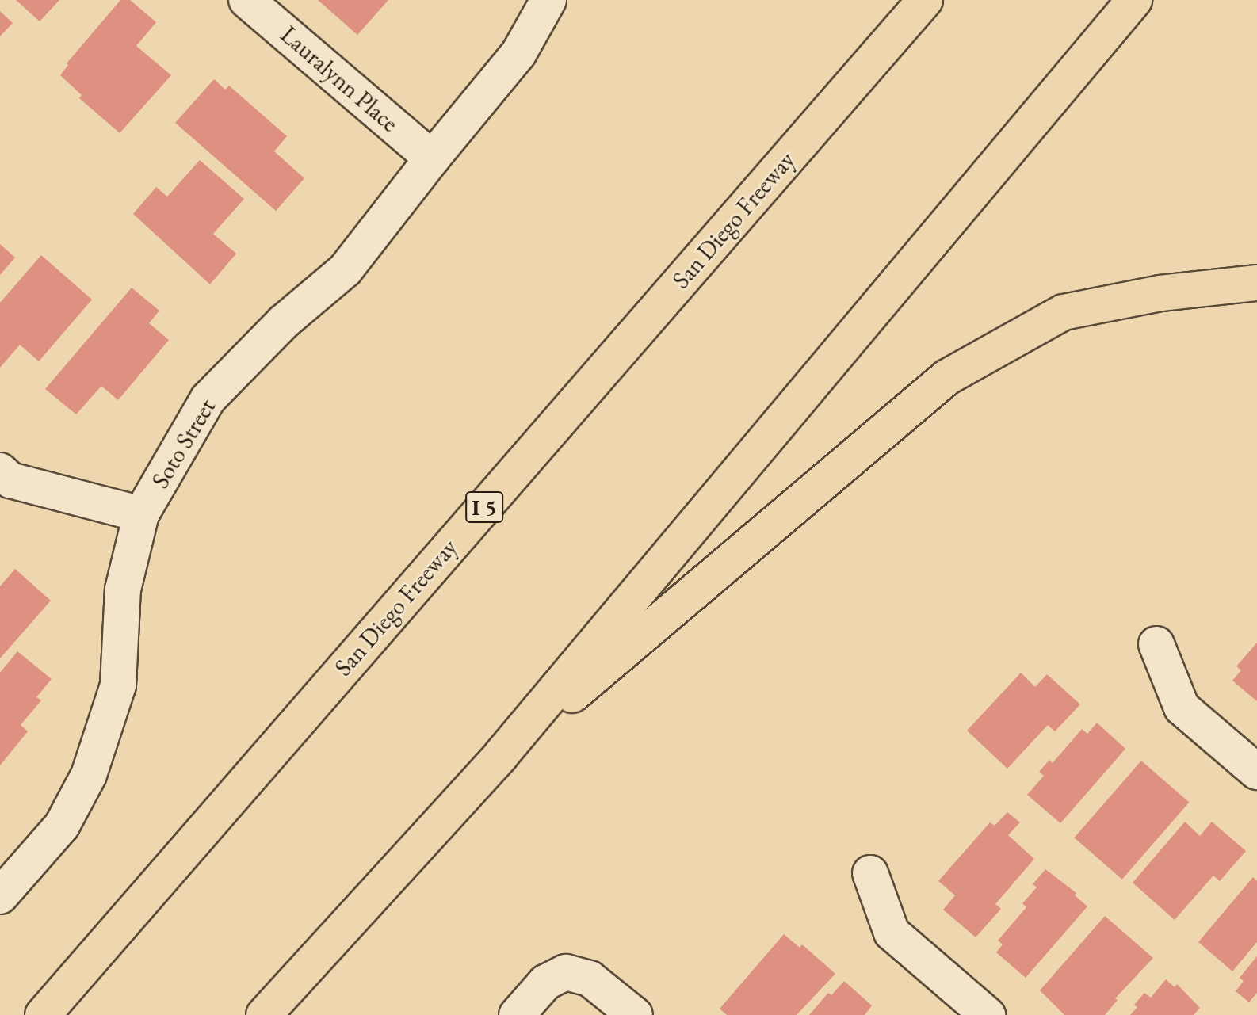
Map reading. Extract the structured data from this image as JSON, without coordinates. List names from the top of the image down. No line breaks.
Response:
{"streets":{"highway":["San Diego Freeway","I 5"],"street":["Lauralynn Place","Soto Street"]},"crossings":[["Lauralynn Place","Soto Street"]]}
